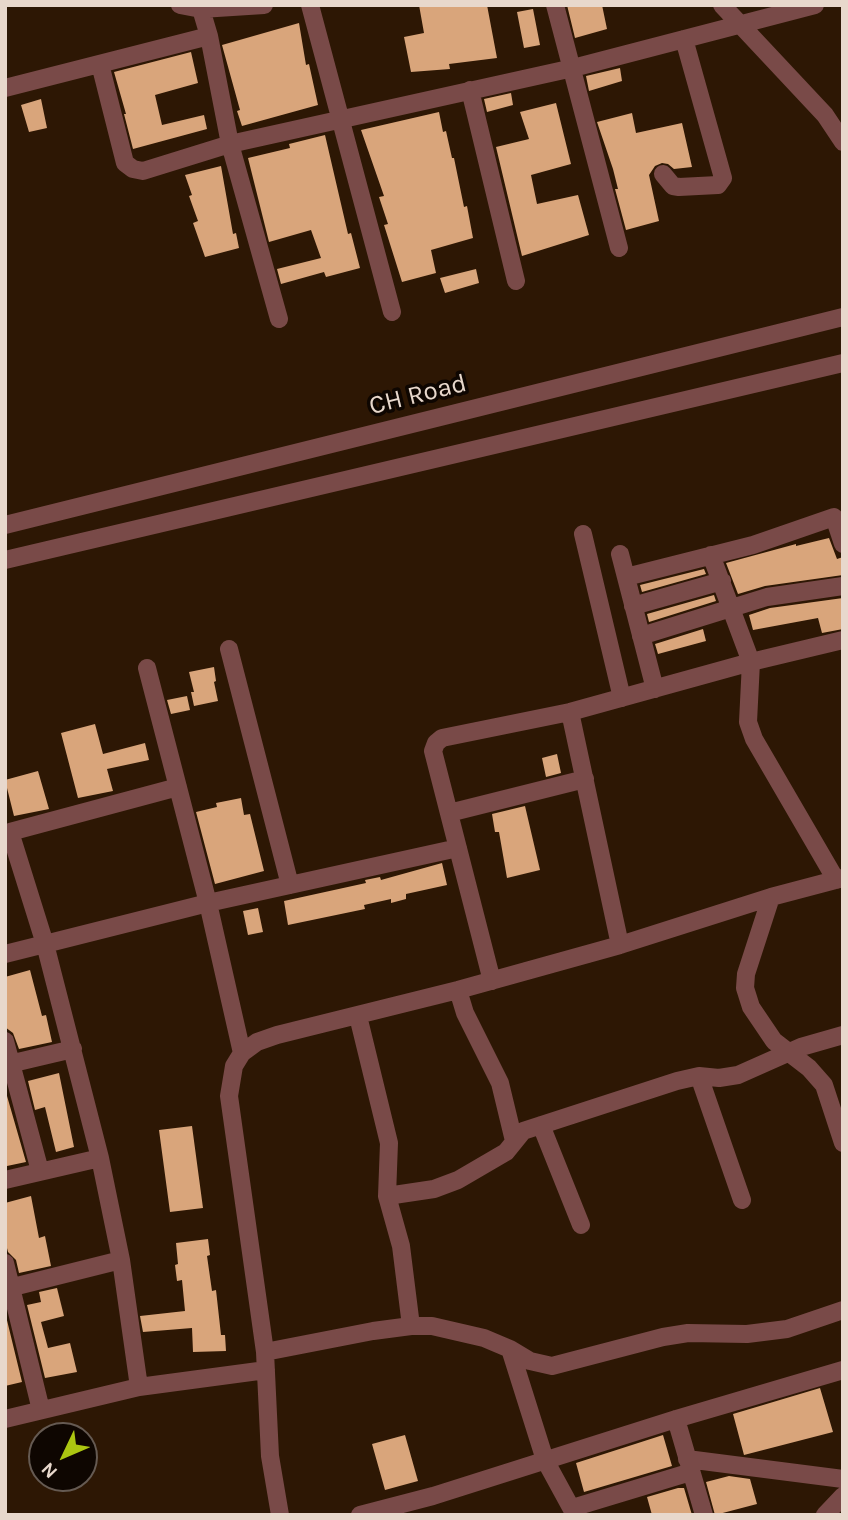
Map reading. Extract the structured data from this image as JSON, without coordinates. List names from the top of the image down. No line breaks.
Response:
{"streets":{"street":["CH Road"]},"north":"bottom left"}
